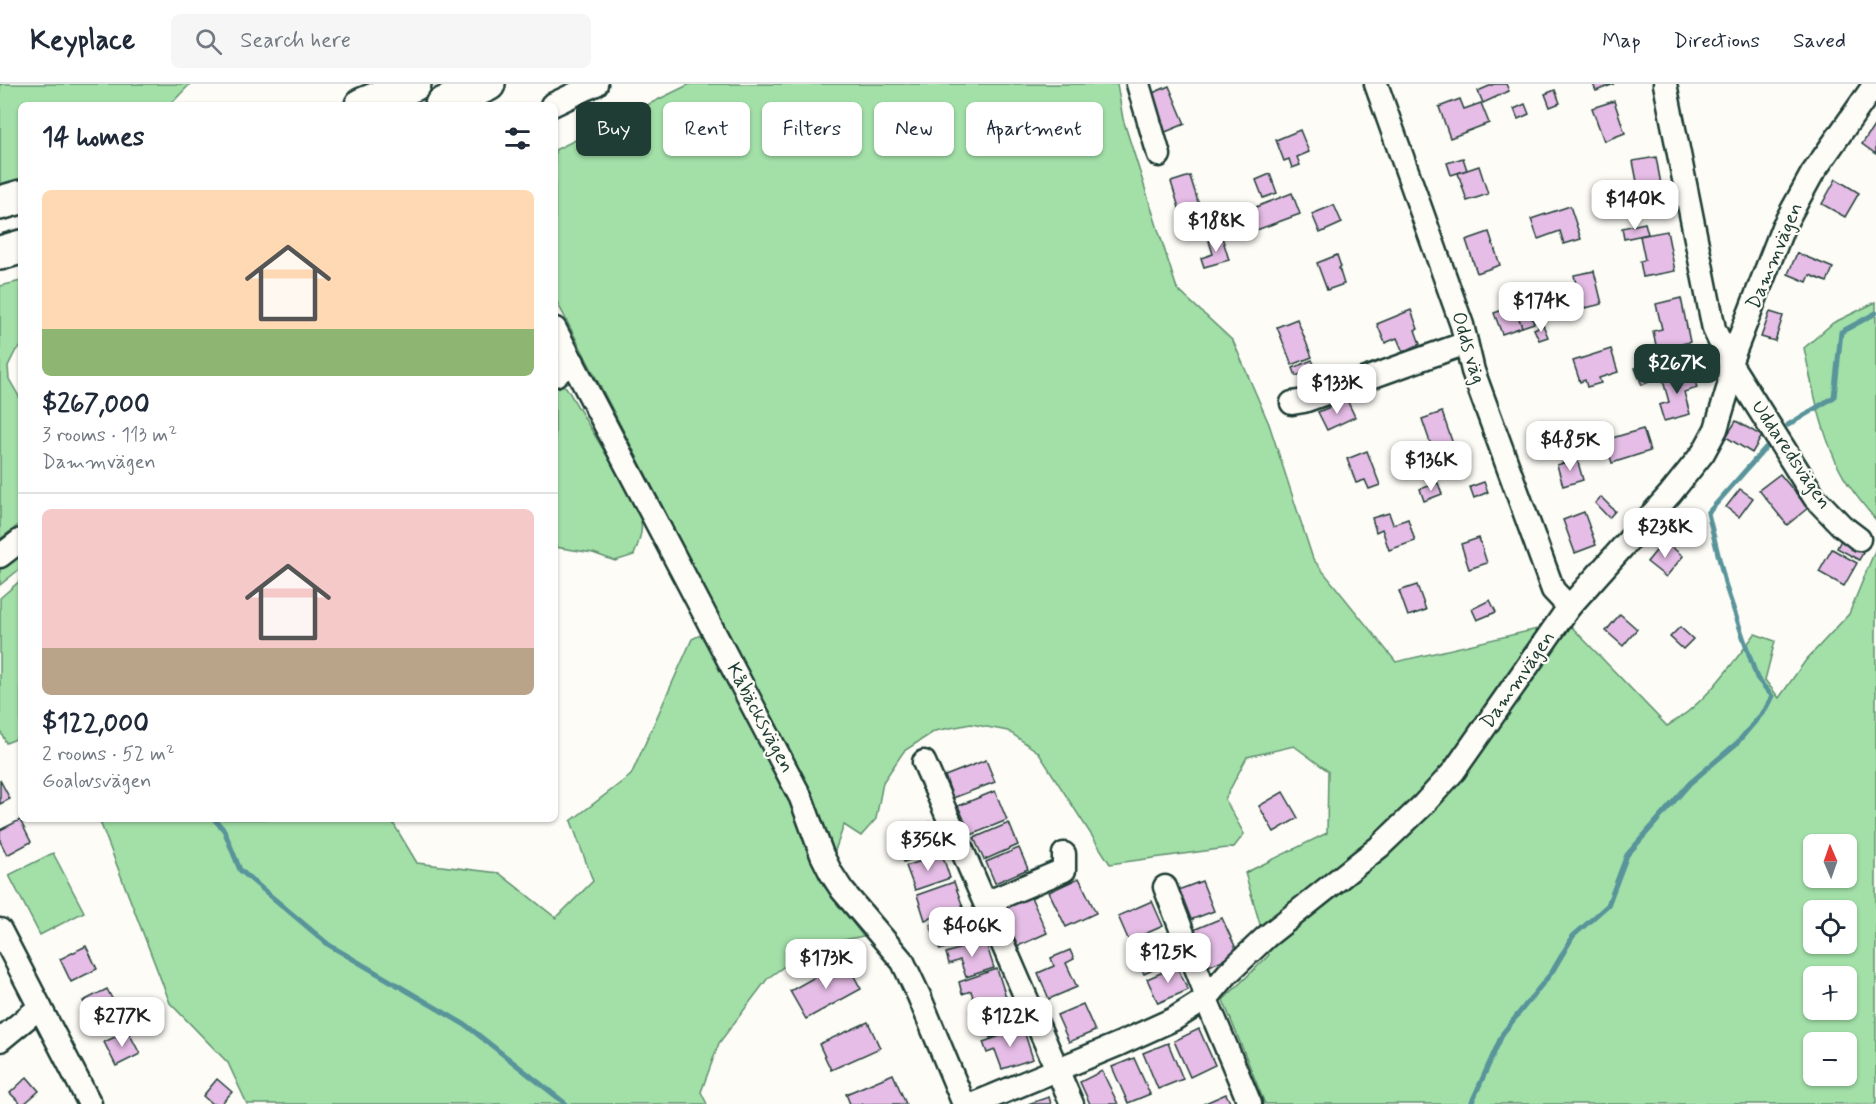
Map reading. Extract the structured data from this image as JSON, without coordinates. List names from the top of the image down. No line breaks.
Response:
{"streets":{"street":["Dammvägen","Odds väg","Uddaredsvägen","Kåbäcksvägen"]},"crossings":[["Dammvägen","Odds väg"],["Dammvägen","Uddaredsvägen"]],"north":"top","page":{"header":"Keyplace","search":"Search here","nav":["Map","Directions","Saved"],"chip":["Buy","Rent","Filters","New","Apartment"],"heading":"14 homes","list":[{"name":"$267,000","note":"3 rooms · 113 m² · Dammvägen"},{"name":"$122,000","note":"2 rooms · 52 m² · Goalovsvägen"}],"price":["$140K","$188K","$174K","$267K","$133K","$485K","$136K","$238K","$356K","$406K","$125K","$173K","$277K","$122K"],"map_buttons":["+","−"]}}
